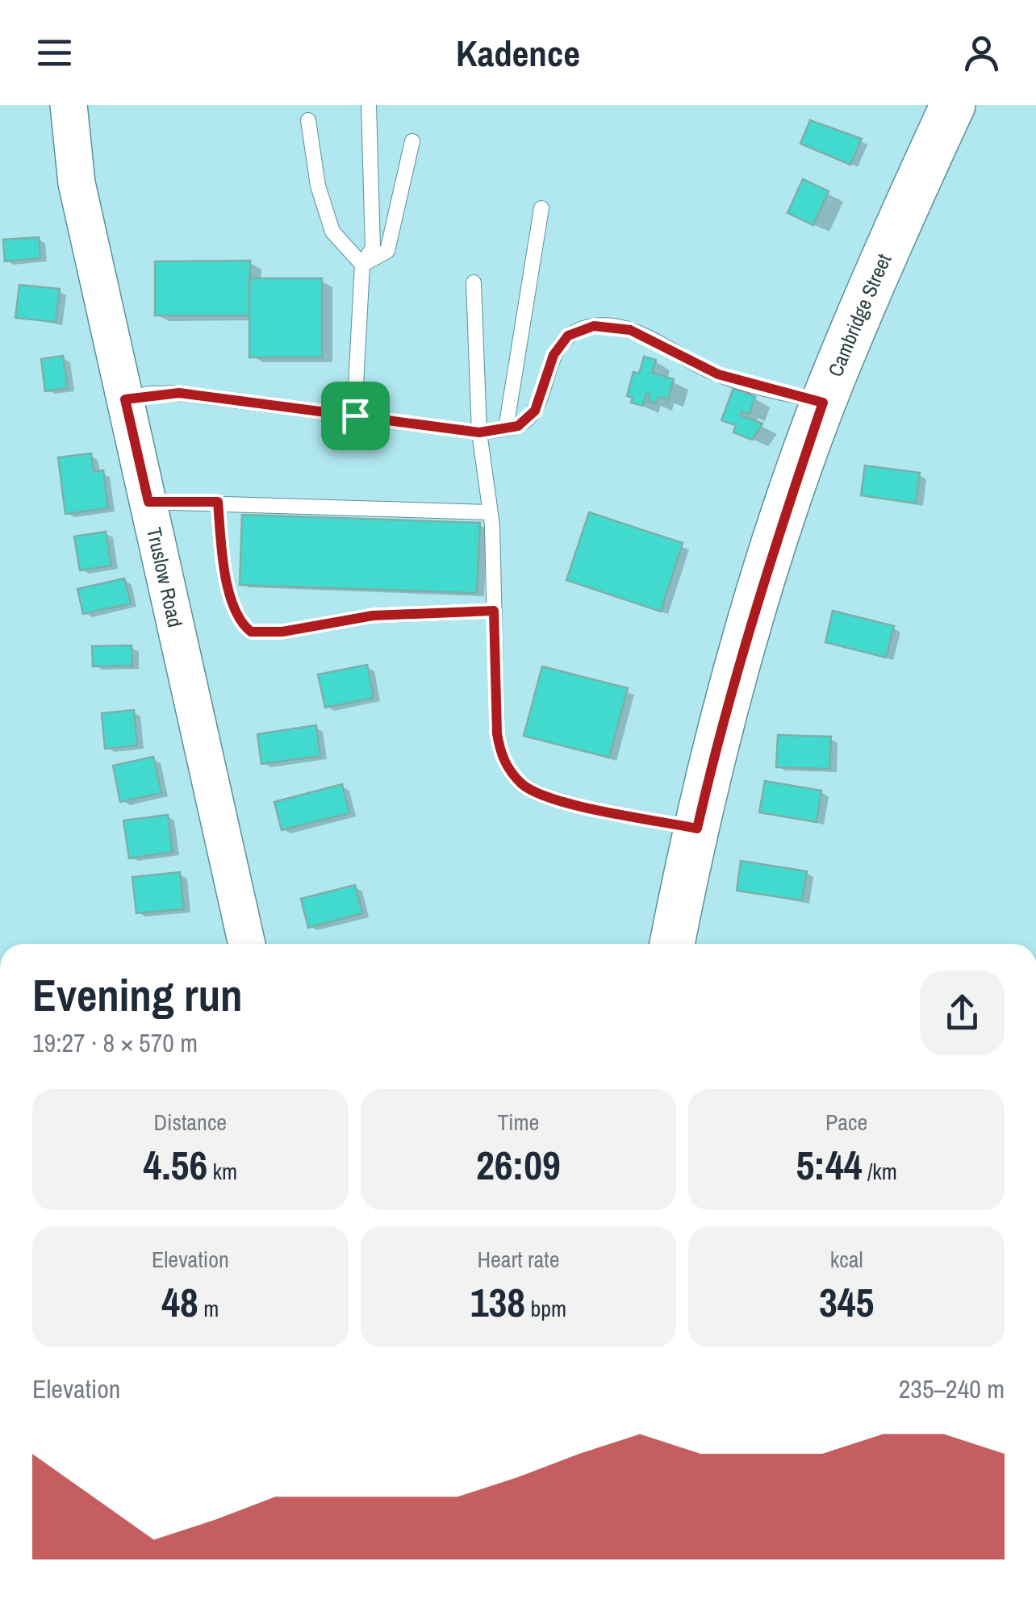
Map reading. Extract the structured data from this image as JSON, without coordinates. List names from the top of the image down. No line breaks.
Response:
{"streets":{"main road":["Cambridge Street"],"street":["Truslow Road"]},"page":{"header":"Kadence","heading":["Evening run","19:27 · 8 × 570 m"],"stats":[["Distance","4.56 km"],["Time","26:09"],["Pace","5:44 /km"],["Elevation","48 m"],["Heart rate","138 bpm"],["kcal","345"]],"chart":["Elevation","235–240 m"]}}
